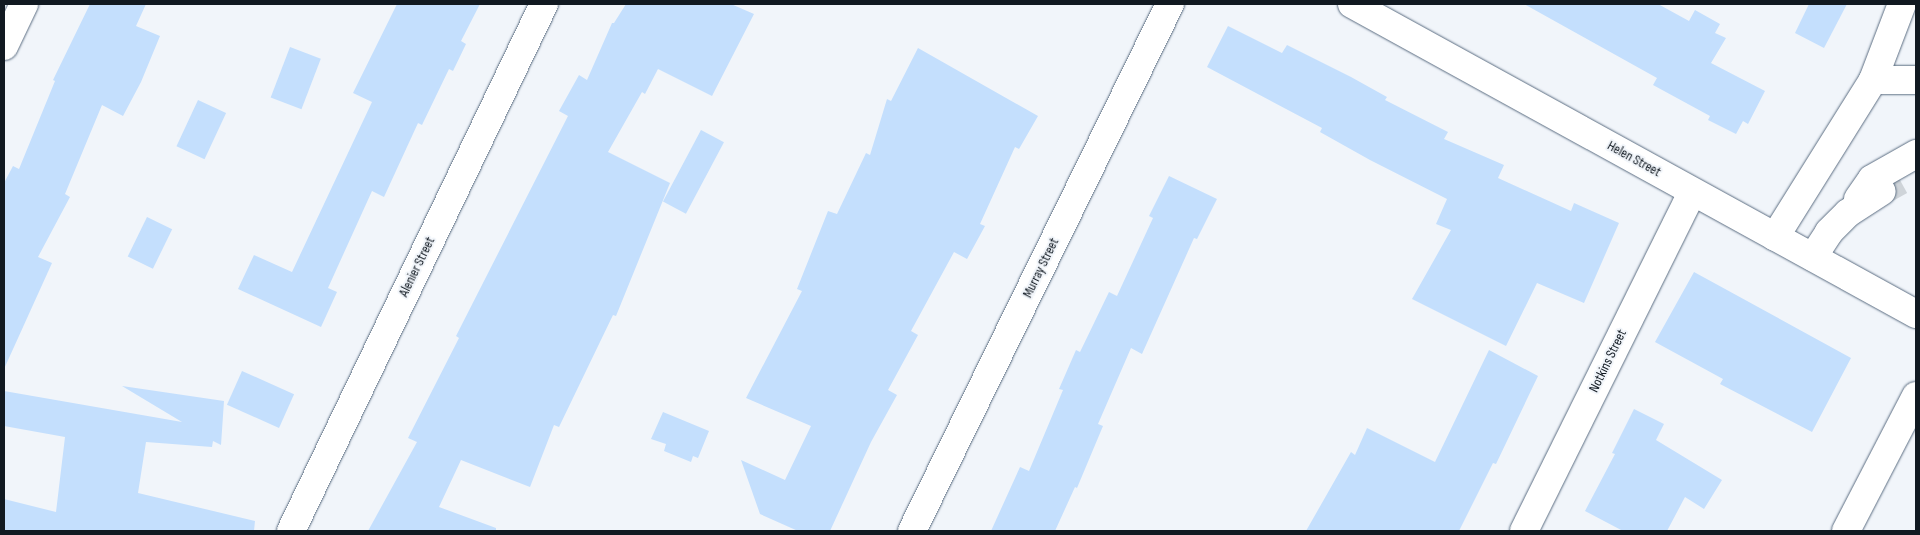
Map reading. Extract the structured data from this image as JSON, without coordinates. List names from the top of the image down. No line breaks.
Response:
{"streets":{"street":["Helen Street","Alenier Street","Murray Street","Notkins Street"]},"crossings":[["Helen Street","Notkins Street"]]}
